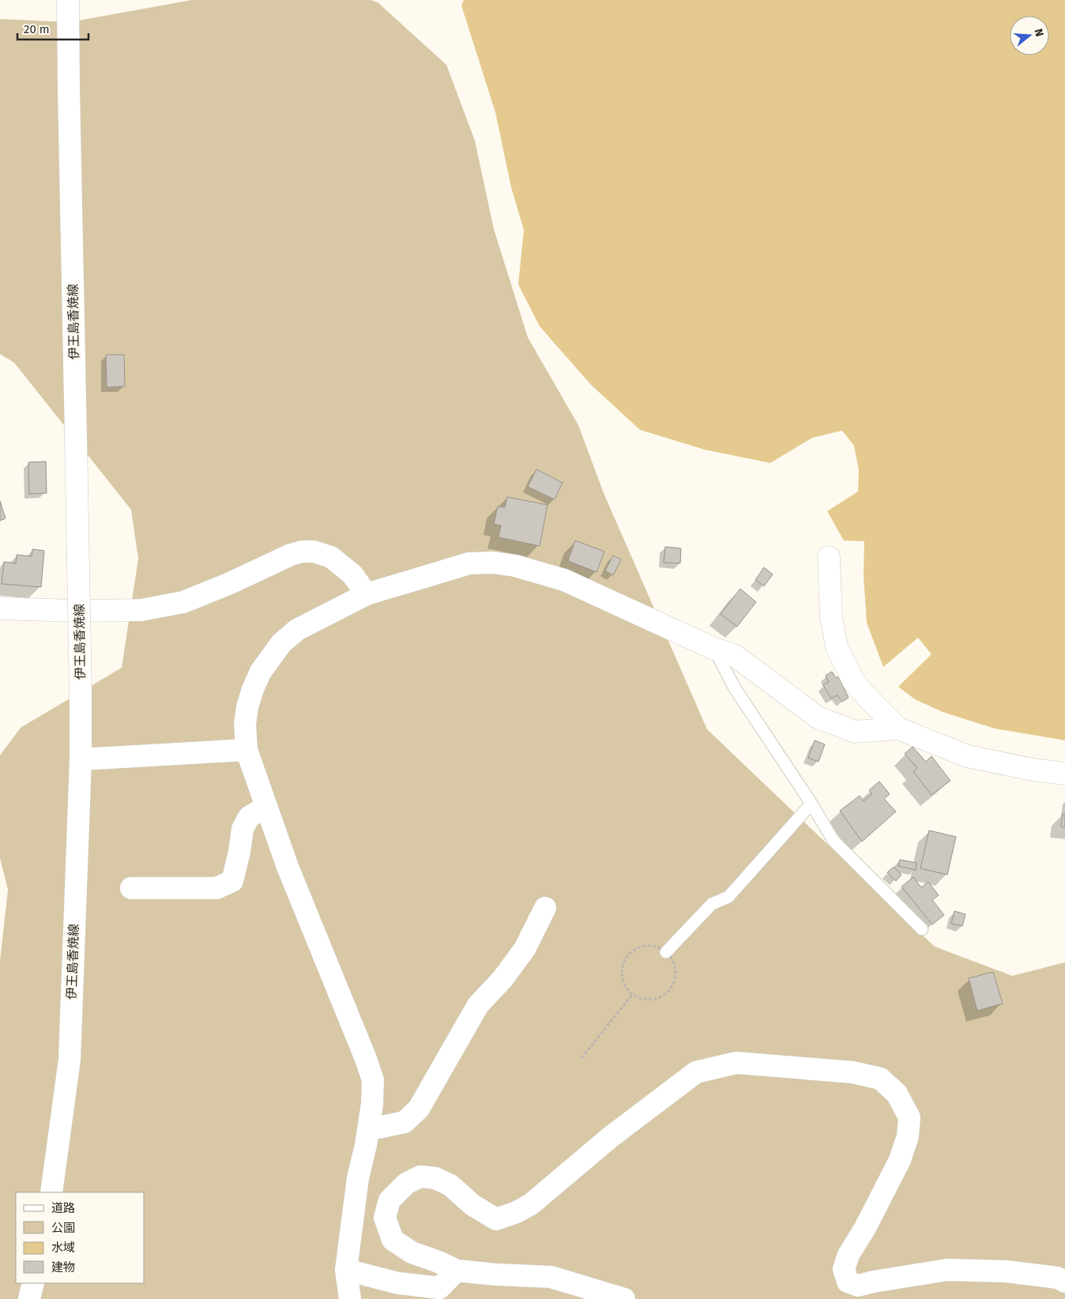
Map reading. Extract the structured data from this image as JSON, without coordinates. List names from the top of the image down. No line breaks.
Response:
{"streets":{"street":["伊王島香焼線"]},"legend":["道路","公園","水域","建物"],"scale_bar":"20 m","north":"right"}
